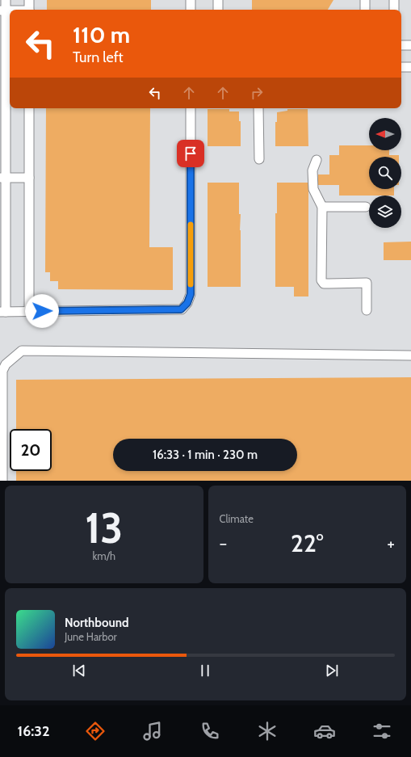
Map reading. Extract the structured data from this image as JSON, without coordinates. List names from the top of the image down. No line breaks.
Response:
{"north":"left","page":{"turn":["110 m","Turn left"],"limit":"20","trip":"16:33 · 1 min · 230 m","tile":[["13","km/h"],"Climate"],"heat":["−","22°","+"],"song":["Northbound","June Harbor"],"tabs":"16:32"}}
